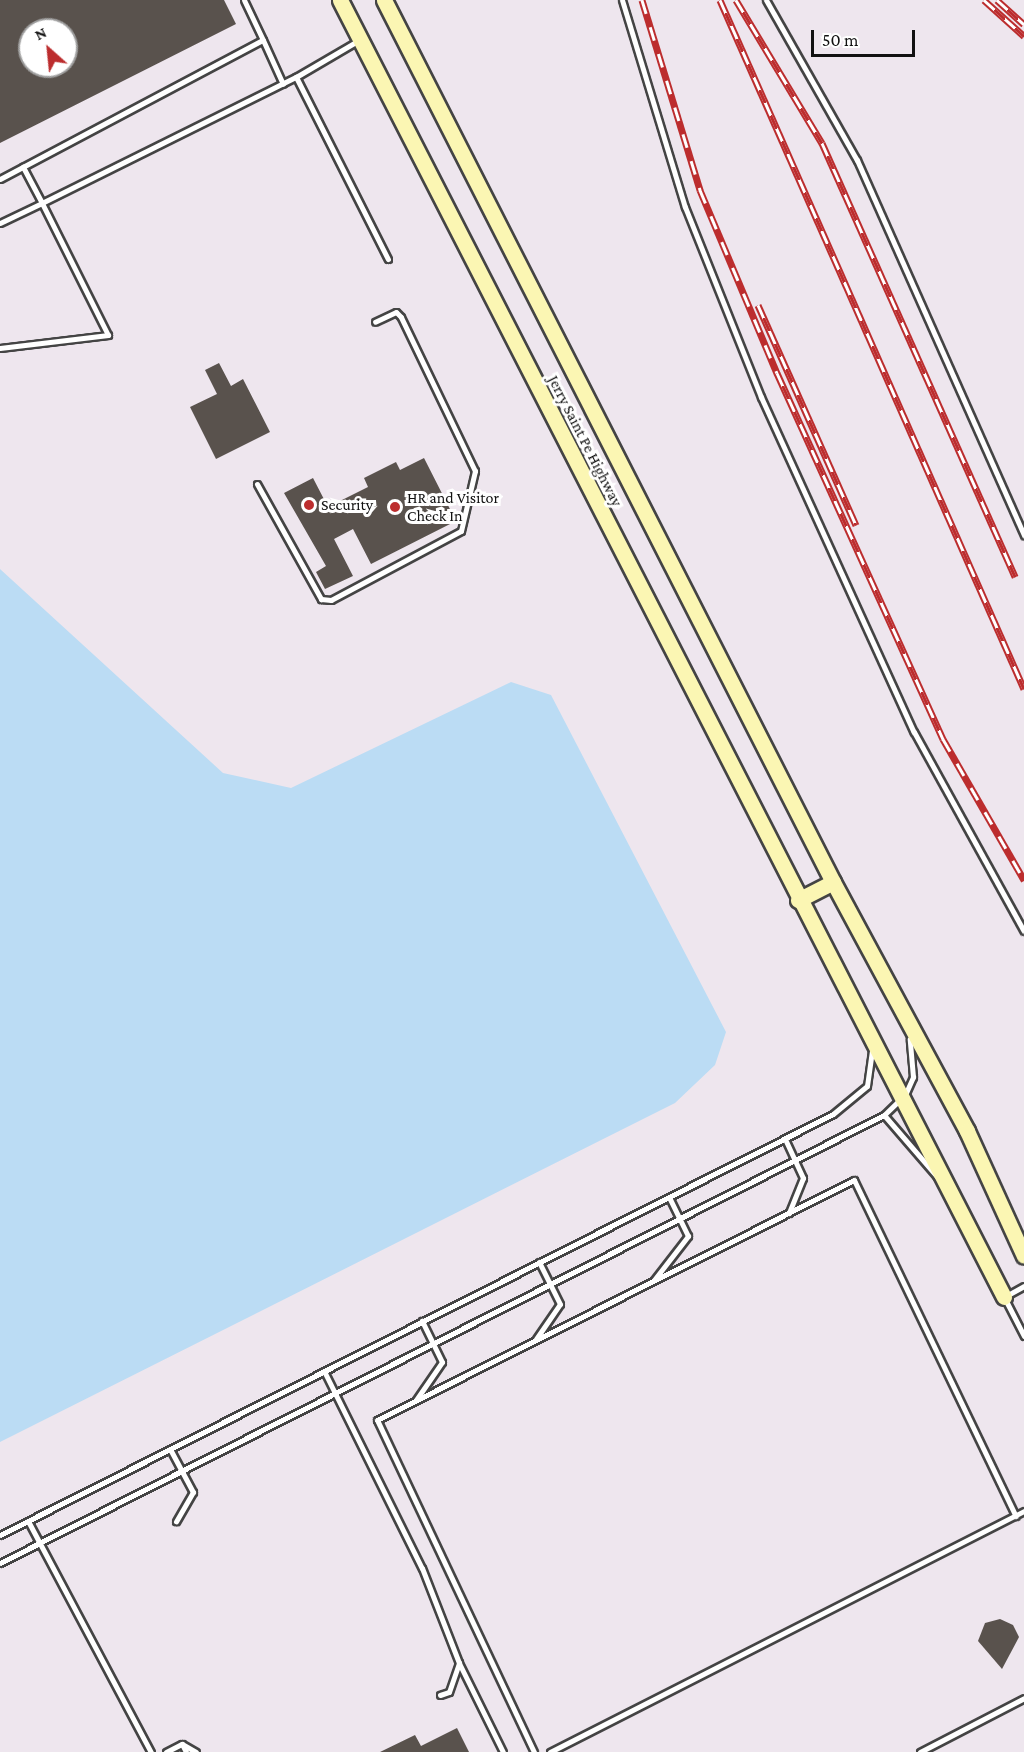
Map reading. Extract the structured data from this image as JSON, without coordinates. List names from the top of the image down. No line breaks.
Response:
{"streets":{"main road":["Jerry Saint Pe Highway"]},"places":["Security","HR and Visitor Check In"],"scale_bar":"50 m","north":"top left"}
